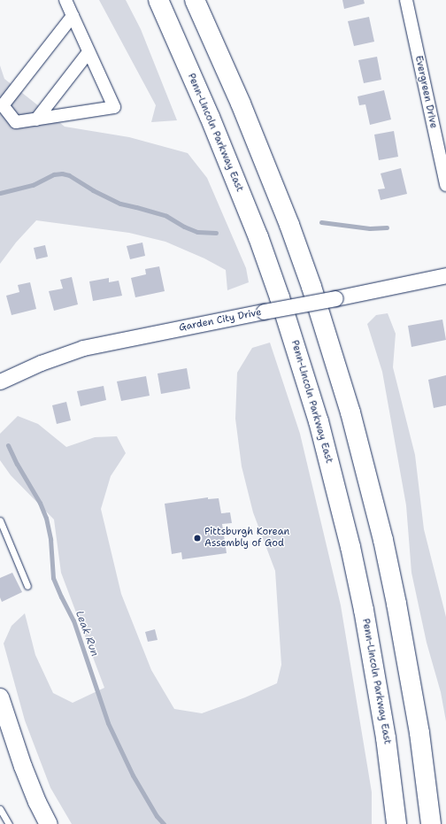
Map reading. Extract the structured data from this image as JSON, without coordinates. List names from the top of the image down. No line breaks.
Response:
{"streets":{"highway":["Penn-Lincoln Parkway East"],"street":["Evergreen Drive","Garden City Drive"]},"water":["Leak Run"],"places":["Pittsburgh Korean Assembly of God"]}
